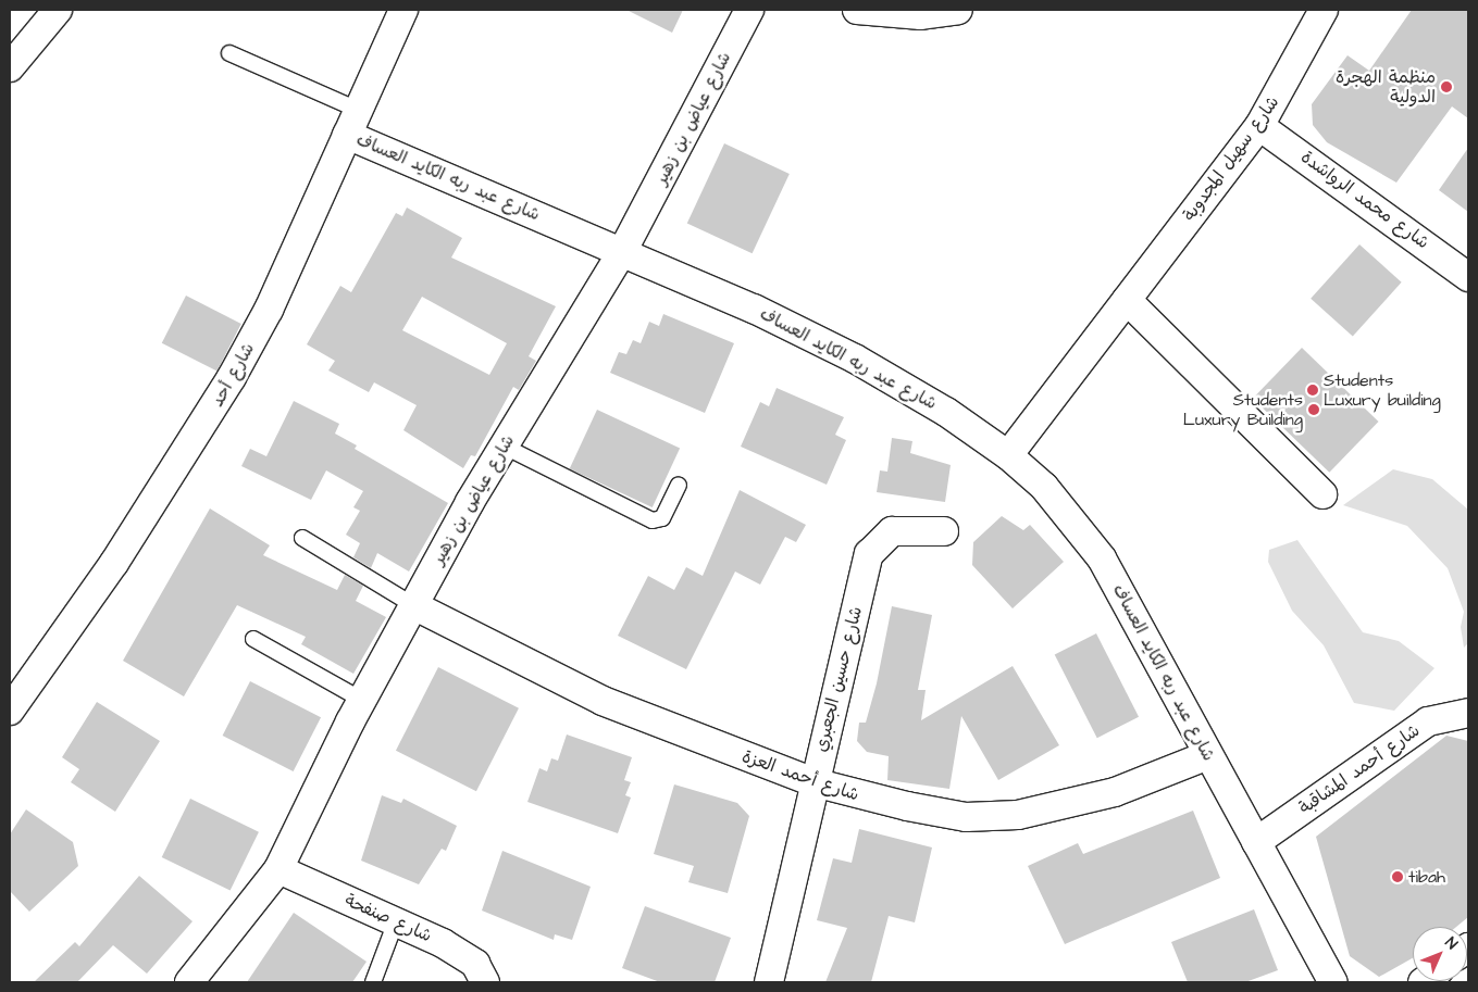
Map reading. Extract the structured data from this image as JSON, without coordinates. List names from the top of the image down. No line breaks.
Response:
{"streets":{"street":["شارع عياض بن زهير","شارع سهيل المجدوبة","شارع عبد ربه الكايد العساف","شارع محمد الرواشدة","شارع أحد","شارع حسين الجعبري","شارع أحمد المشاقبة","شارع أحمد العزة","شارع صنفحة"]},"crossings":[["شارع عياض بن زهير","شارع عبد ربه الكايد العساف"],["شارع عياض بن زهير","شارع أحمد العزة"],["شارع عياض بن زهير","شارع صنفحة"],["شارع سهيل المجدوبة","شارع عبد ربه الكايد العساف"],["شارع سهيل المجدوبة","شارع محمد الرواشدة"],["شارع عبد ربه الكايد العساف","شارع أحد"],["شارع عبد ربه الكايد العساف","شارع أحمد المشاقبة"],["شارع عبد ربه الكايد العساف","شارع أحمد العزة"],["شارع حسين الجعبري","شارع أحمد العزة"]],"places":["منظمة الهجرة الدولية","Students Luxury building","Students Luxury Building","tibah"],"north":"top right"}
